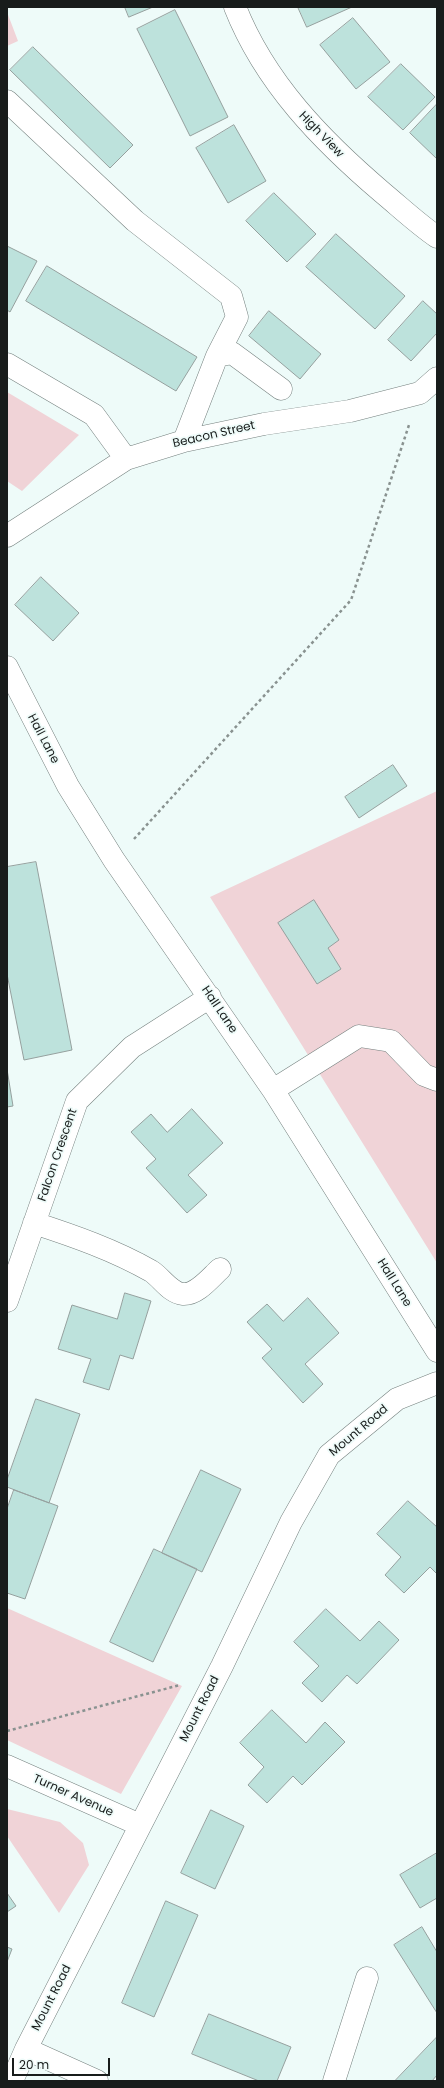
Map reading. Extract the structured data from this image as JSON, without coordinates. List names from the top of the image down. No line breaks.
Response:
{"streets":{"street":["High View","Beacon Street","Hall Lane","Falcon Crescent","Mount Road","Turner Avenue"]},"crossings":[["Hall Lane","Falcon Crescent"],["Mount Road","Turner Avenue"]],"scale_bar":"20 m"}
